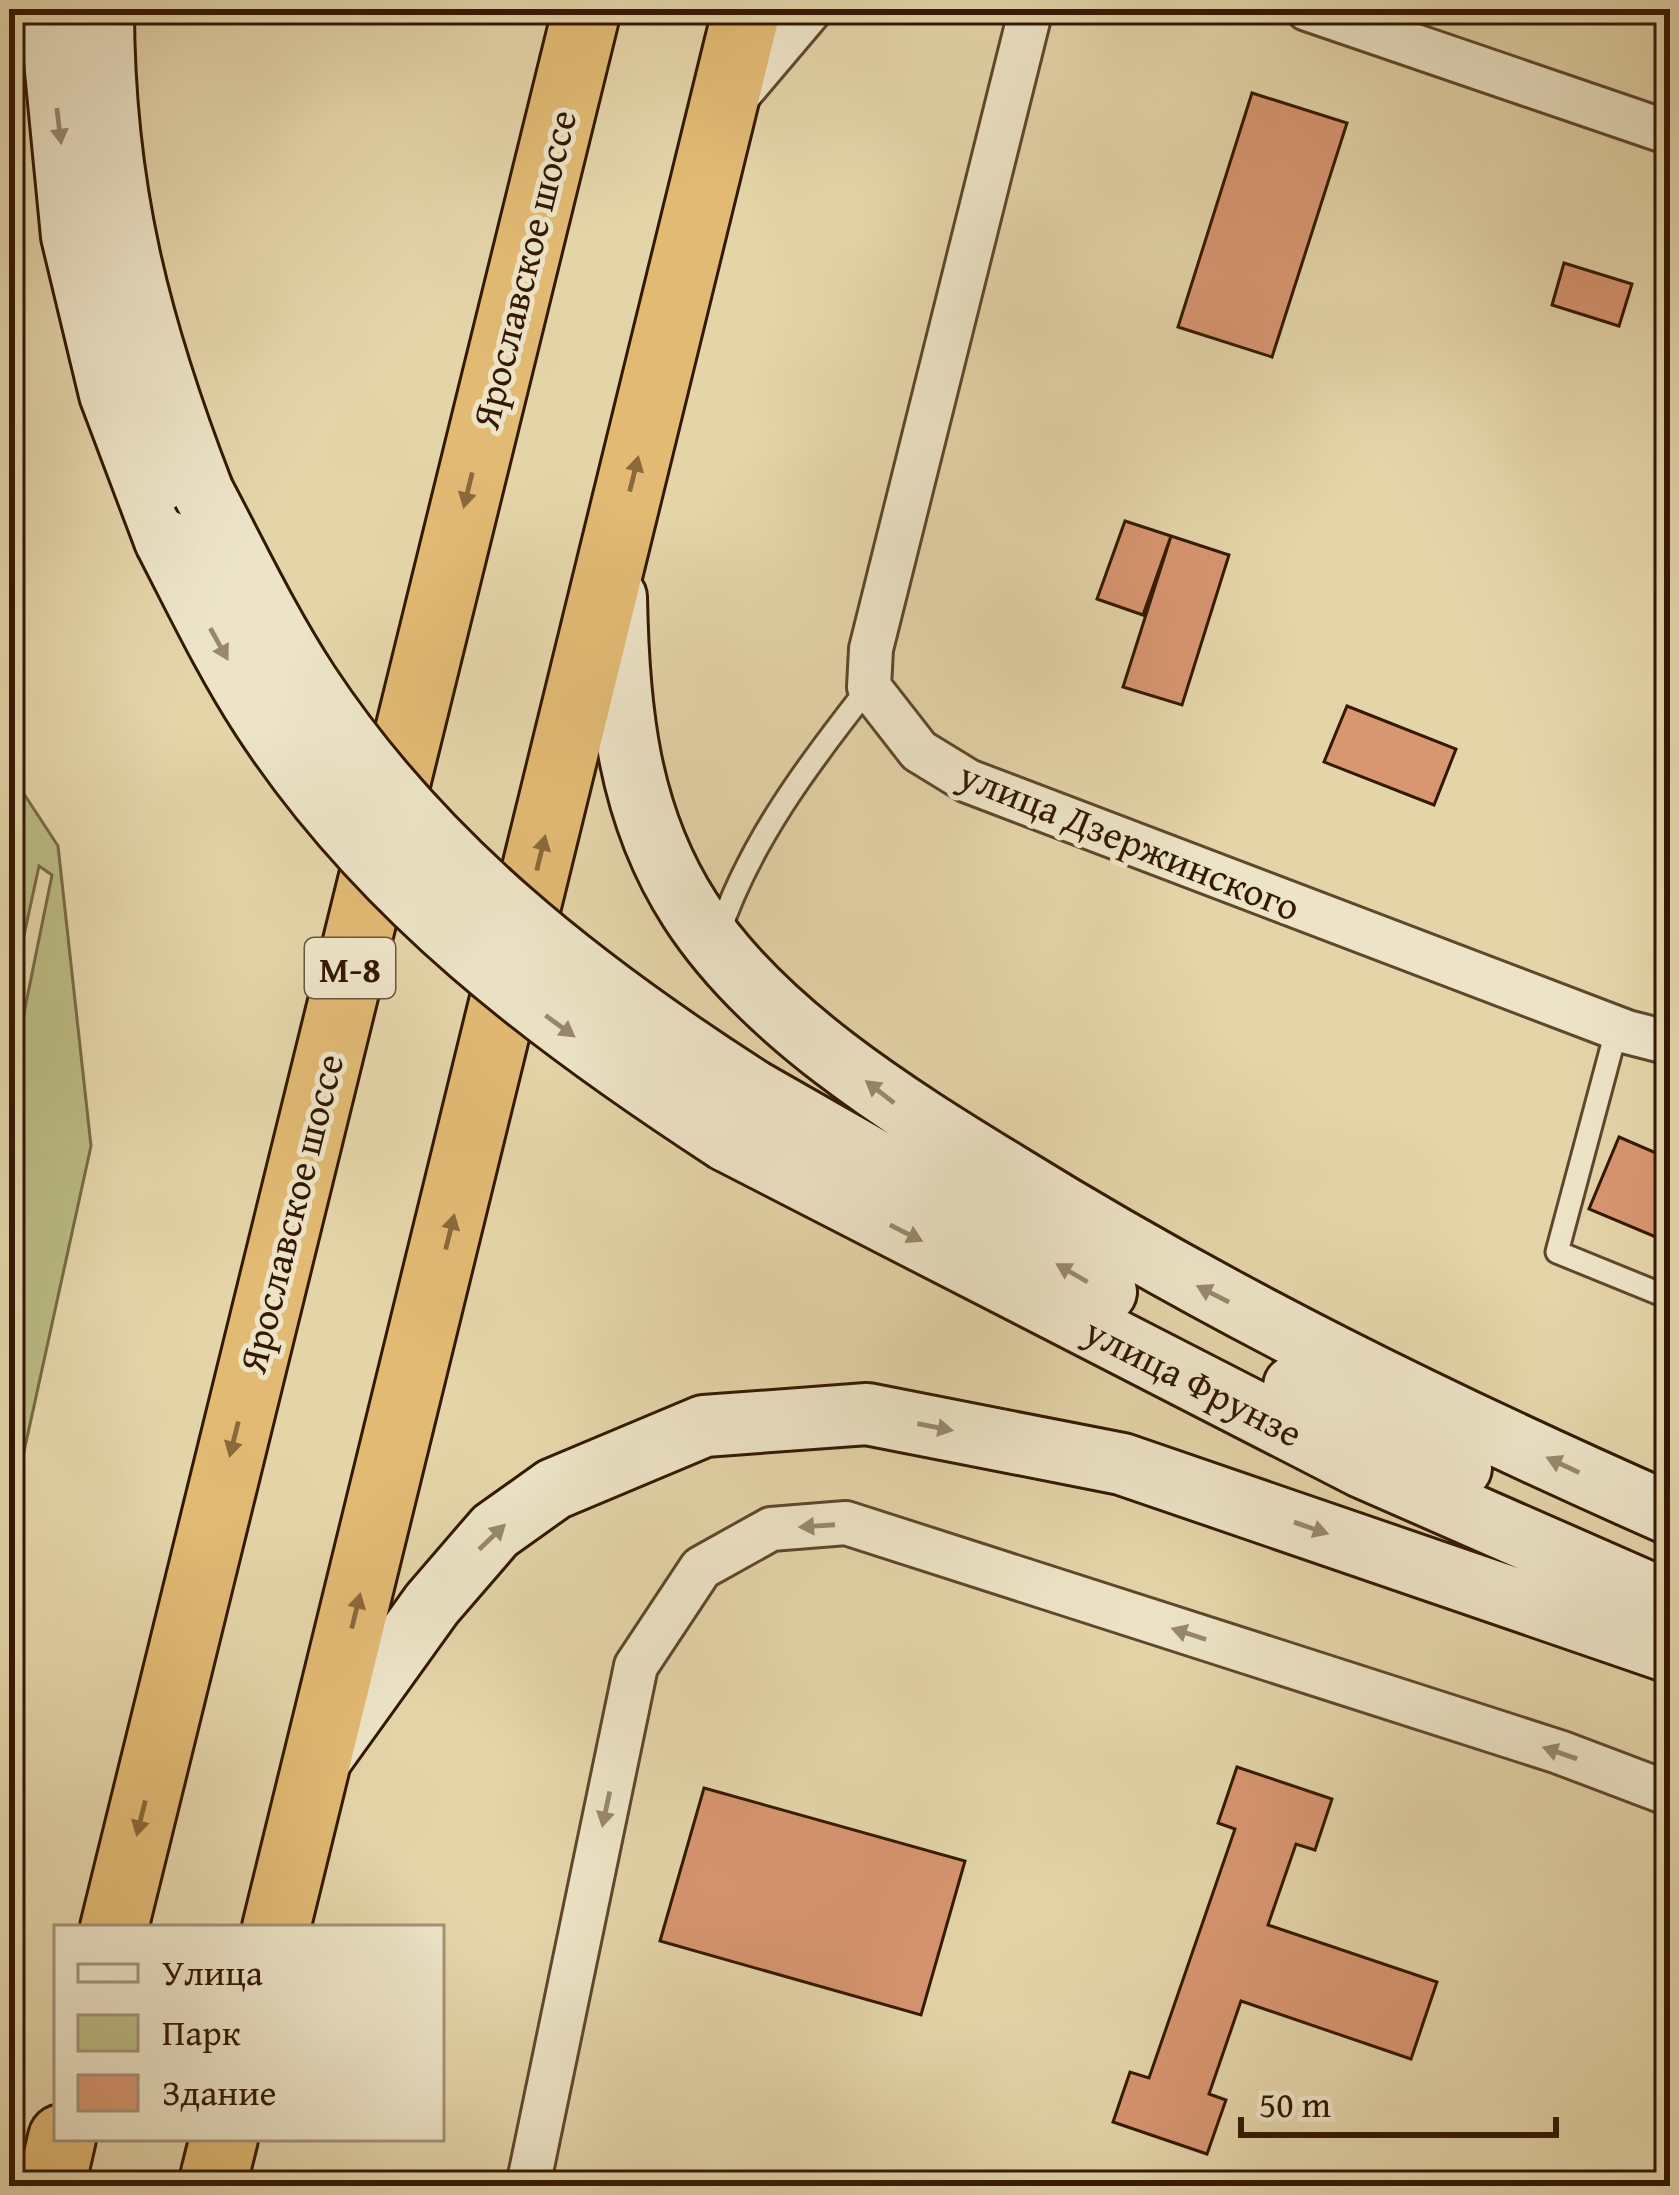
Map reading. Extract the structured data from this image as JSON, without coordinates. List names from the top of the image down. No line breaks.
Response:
{"streets":{"highway":["Ярославское шоссе","М-8"],"main road":["улица Фрунзе"],"street":["улица Дзержинского"]},"legend":["Улица","Парк","Здание"],"scale_bar":"50 m"}
